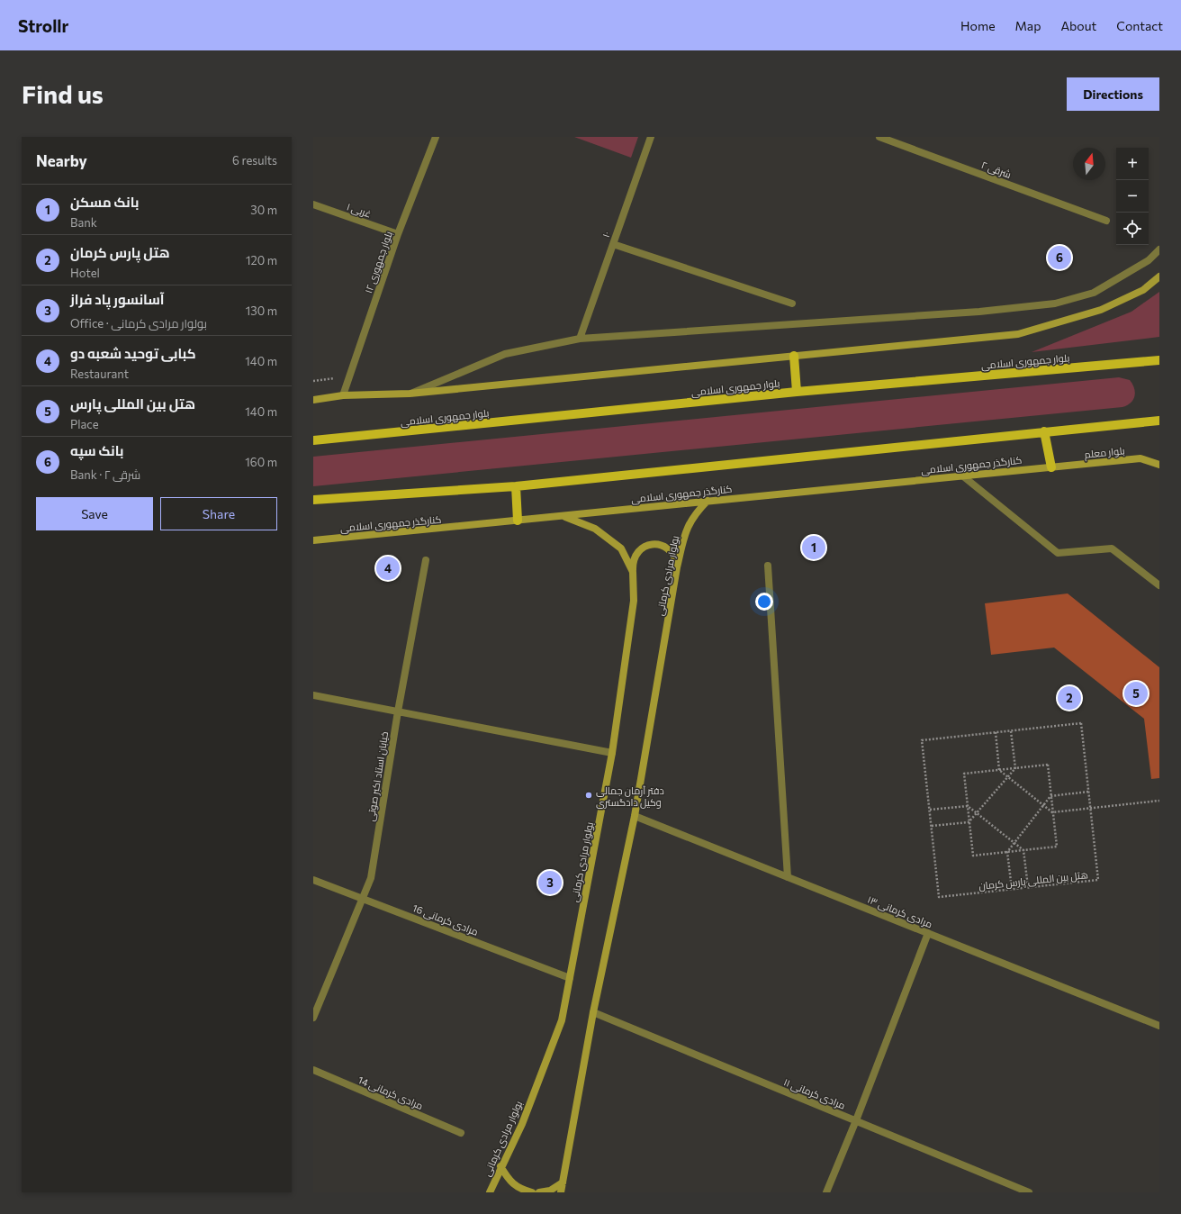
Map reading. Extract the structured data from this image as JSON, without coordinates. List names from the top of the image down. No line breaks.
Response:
{"streets":{"main road":["بلوار جمهوری اسلامی"],"street":["۲ شرقی","۱ غربی","۱۰","بلوار جمهوری ۱۲","بلوار معلم","کنارگذر جمهوری اسلامی","بولوار مرادی کرمانی","خیابان استاد اکبر صوتی","مرادی کرمانی ۱۳","مرادی کرمانی 16","مرادی کرمانی 14","مرادی کرمانی ۱۱"],"path":["هتل بین المللی پارس کرمان"]},"crossings":[["۱ غربی","بلوار جمهوری ۱۲"],["بلوار معلم","کنارگذر جمهوری اسلامی"],["کنارگذر جمهوری اسلامی","بولوار مرادی کرمانی"],["بولوار مرادی کرمانی","مرادی کرمانی ۱۳"],["بولوار مرادی کرمانی","مرادی کرمانی 16"],["بولوار مرادی کرمانی","مرادی کرمانی ۱۱"],["خیابان استاد اکبر صوتی","مرادی کرمانی 16"]],"places":["دفتر آرمان جمالی وکیل دادگستری"],"north":"top","page":{"header":"Strollr","nav":["Home","Map","About","Contact"],"buttons":["Directions",["Save","Share"]],"title":"Find us","heading":["Nearby","6 results"],"map_buttons":["+","−"],"list":[{"mark":"1","name":"بانک مسکن","note":"Bank","value":"30 m"},{"mark":"2","name":"هتل پارس کرمان","note":"Hotel","value":"120 m"},{"mark":"3","name":"آسانسور پاد فراز","note":"Office · بولوار مرادی کرمانی","value":"130 m"},{"mark":"4","name":"کبابی توحید شعبه دو","note":"Restaurant","value":"140 m"},{"mark":"5","name":"هتل بین المللی پارس","note":"Place","value":"140 m"},{"mark":"6","name":"بانک سپه","note":"Bank · ۲ شرقی","value":"160 m"}],"pins":["6","1","4","5","2","3"]}}
